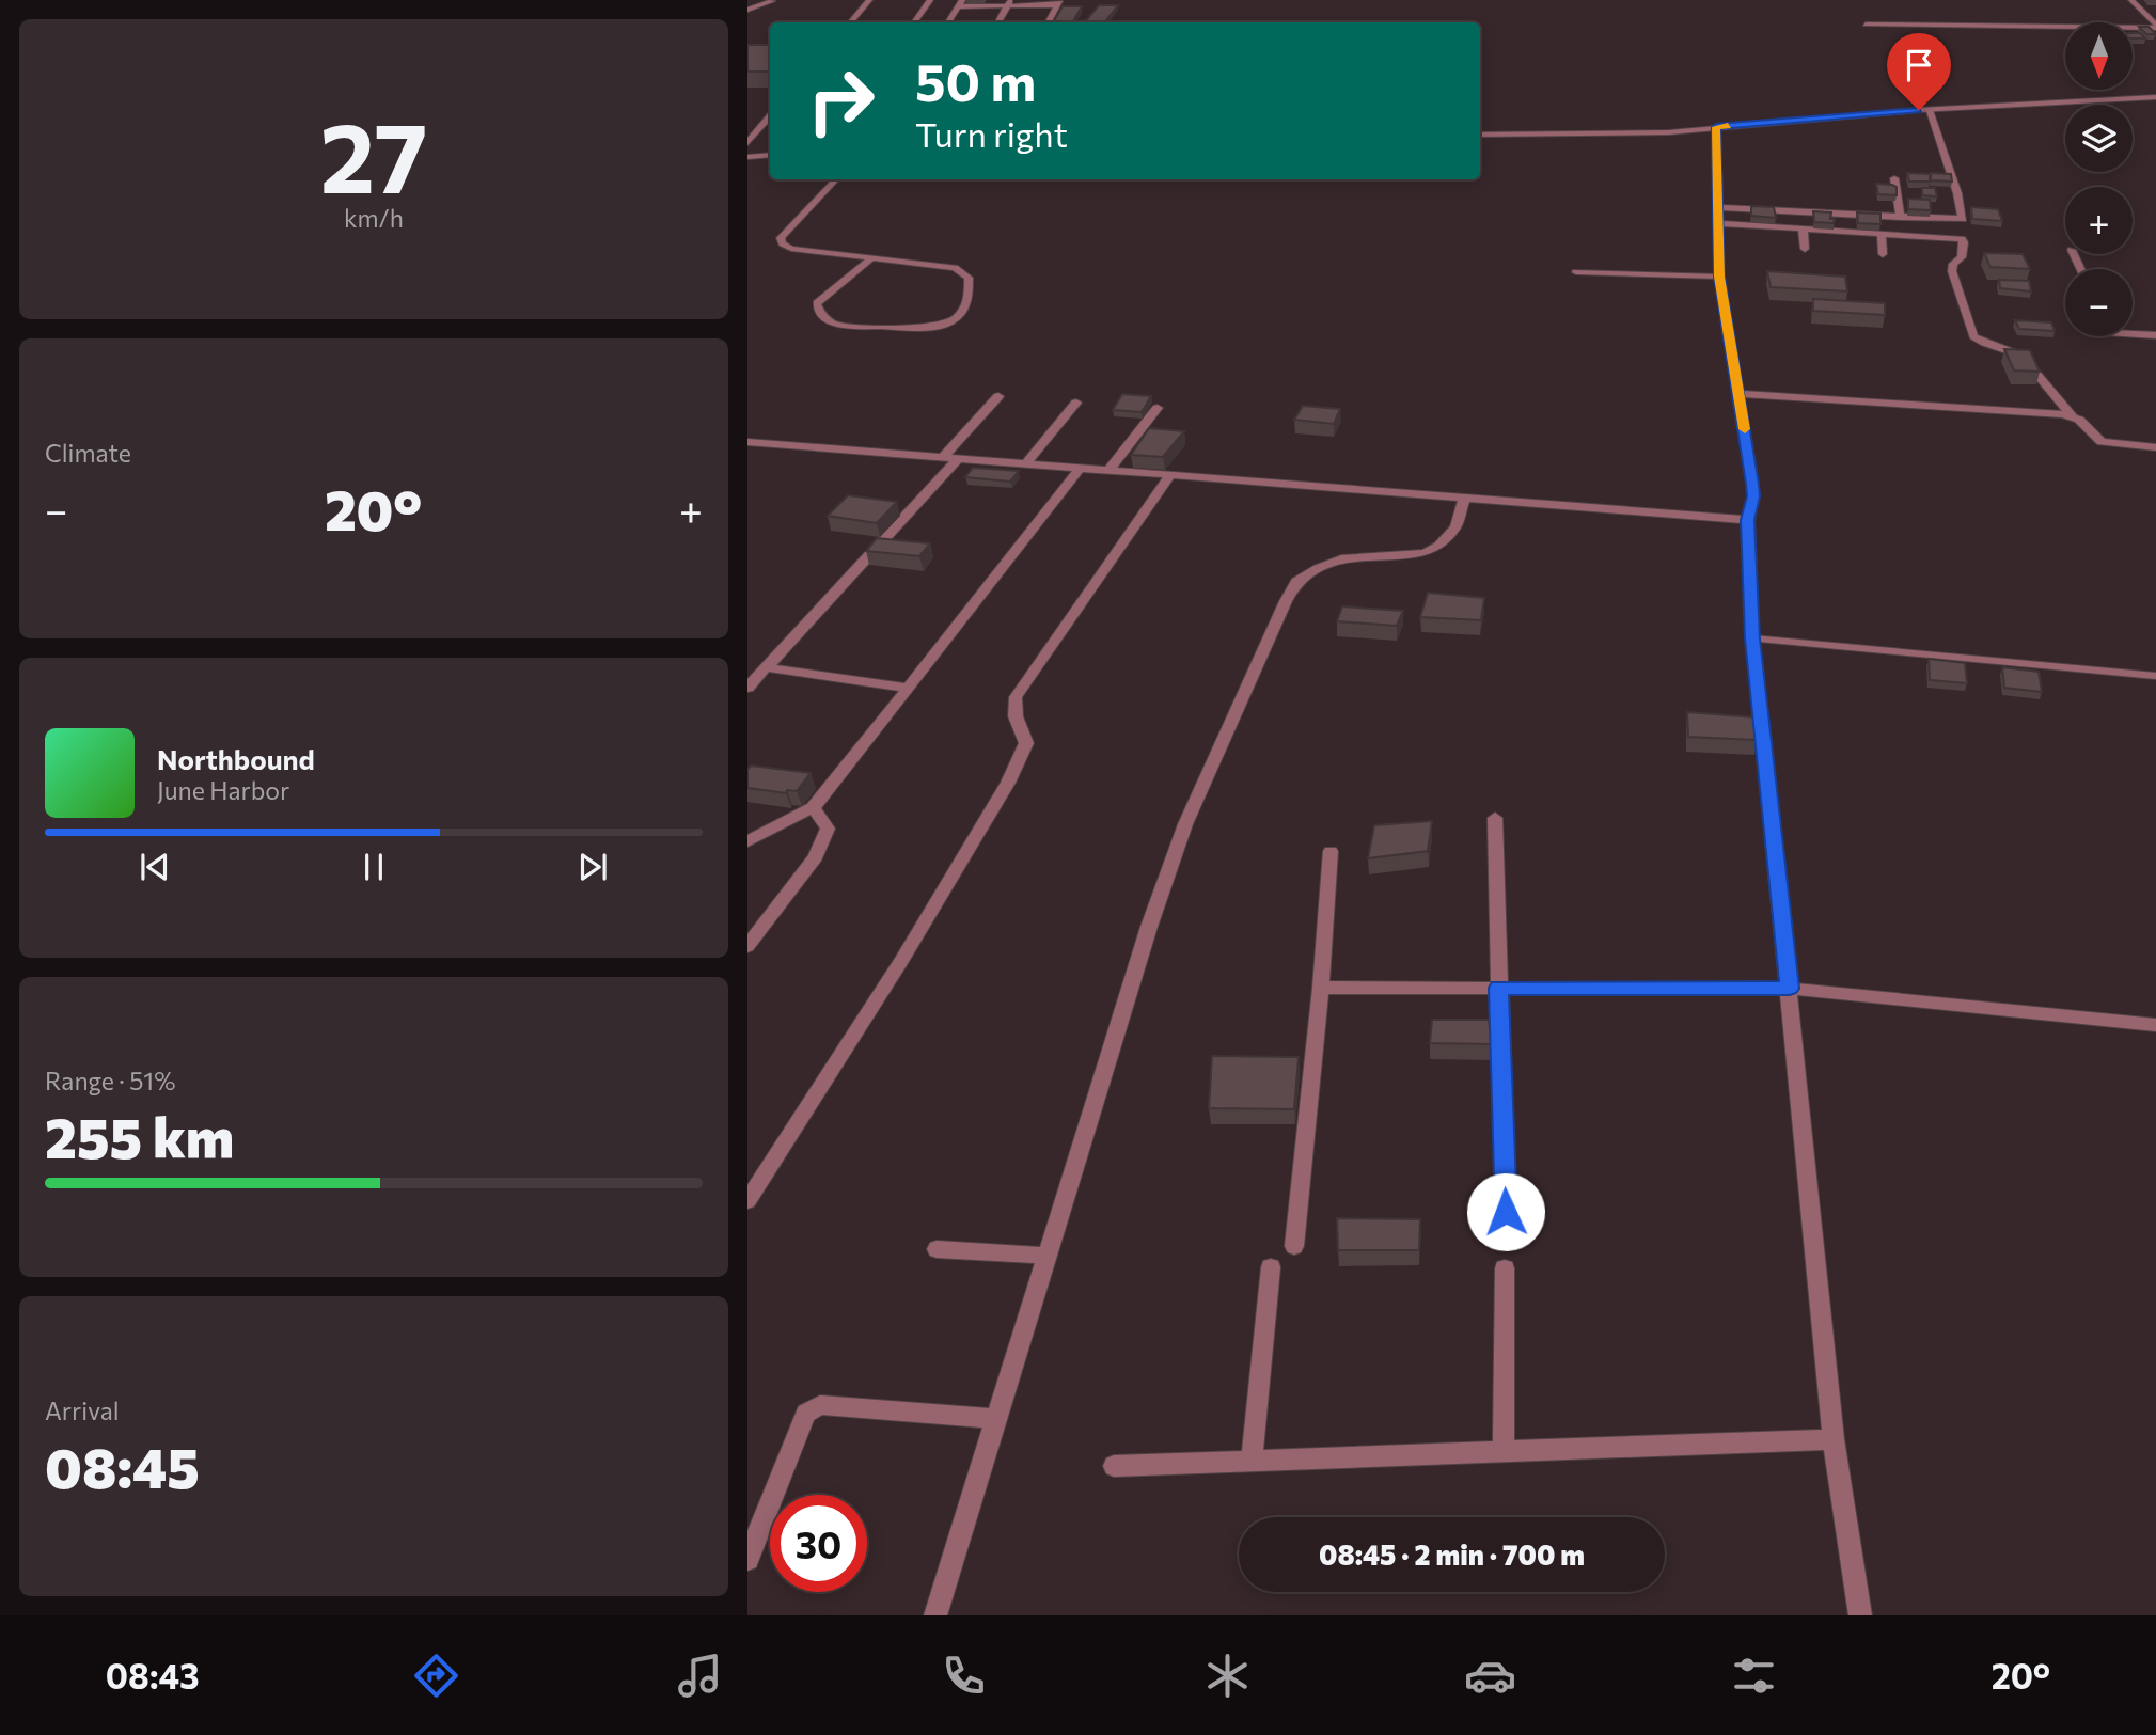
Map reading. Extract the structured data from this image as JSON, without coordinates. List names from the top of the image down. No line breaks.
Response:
{"north":"bottom","page":{"tile":[["27","km/h"],"Climate",["Range · 51%","255 km"],["Arrival","08:45"]],"map_buttons":["+","−"],"turn":["50 m","Turn right"],"heat":["−","20°","+"],"song":["Northbound","June Harbor"],"limit":"30","trip":"08:45 · 2 min · 700 m","tabs":["08:43","20°"]}}
